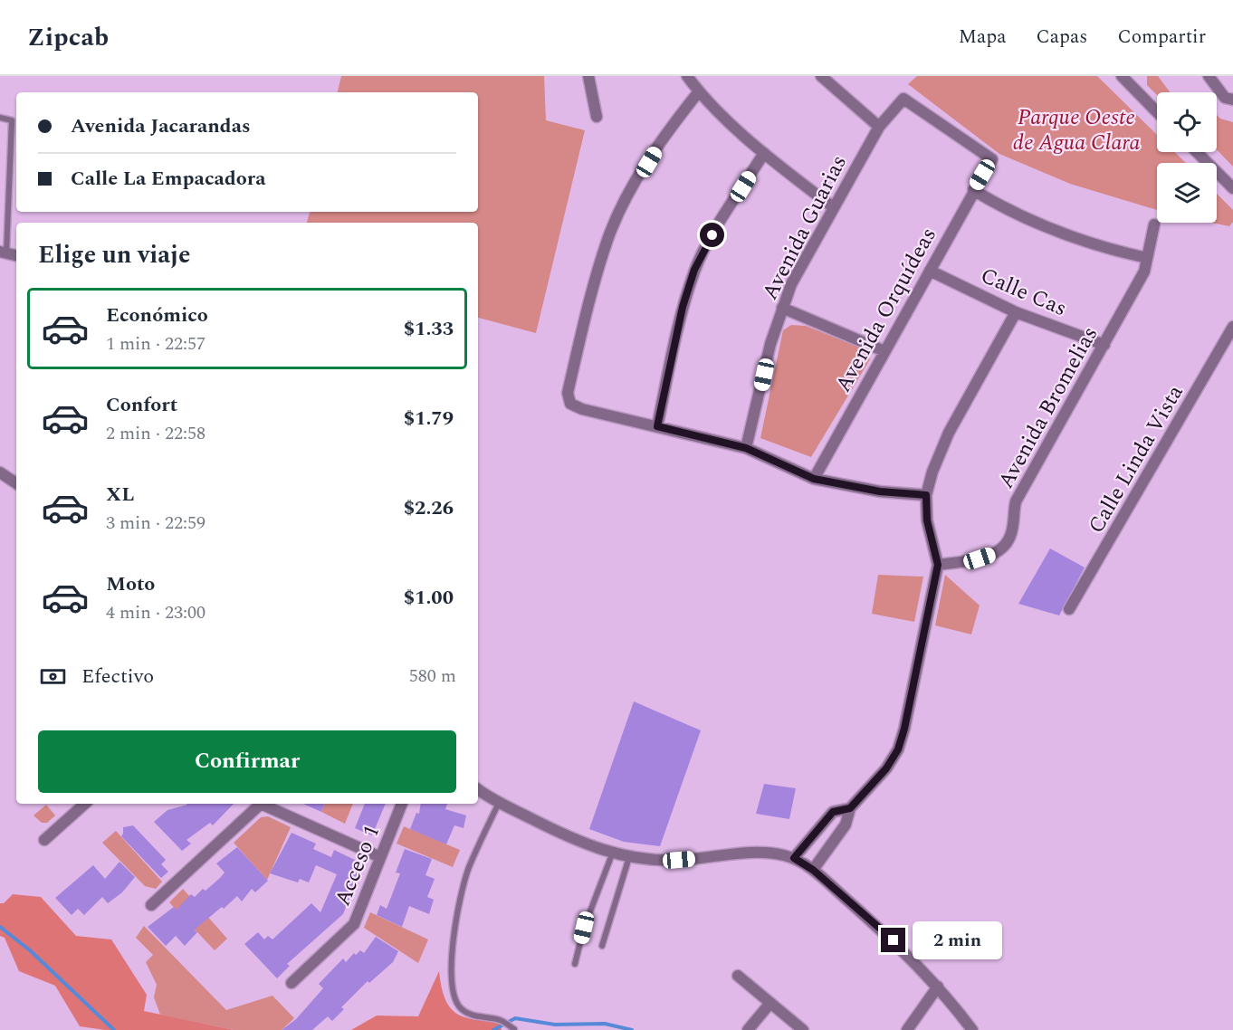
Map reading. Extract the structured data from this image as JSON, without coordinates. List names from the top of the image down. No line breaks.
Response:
{"streets":{"street":["Avenida Guarias","Calle Cas","Avenida Orquídeas","Avenida Bromelias","Calle Linda Vista","Acceso 1"]},"crossings":[["Avenida Guarias","Avenida Orquídeas"],["Calle Cas","Avenida Orquídeas"],["Calle Cas","Avenida Bromelias"]],"parks":["Parque Oeste de Agua Clara"],"page":{"header":"Zipcab","nav":["Mapa","Capas","Compartir"],"banner":["Avenida Jacarandas","Calle La Empacadora"],"heading":"Elige un viaje","list":[{"name":"Económico","note":"1 min · 22:57","value":"$1.33"},{"name":"Confort","note":"2 min · 22:58","value":"$1.79"},{"name":"XL","note":"3 min · 22:59","value":"$2.26"},{"name":"Moto","note":"4 min · 23:00","value":"$1.00"}],"pay":["Efectivo","580 m"],"buttons":"Confirmar","bubble":"2 min"}}
